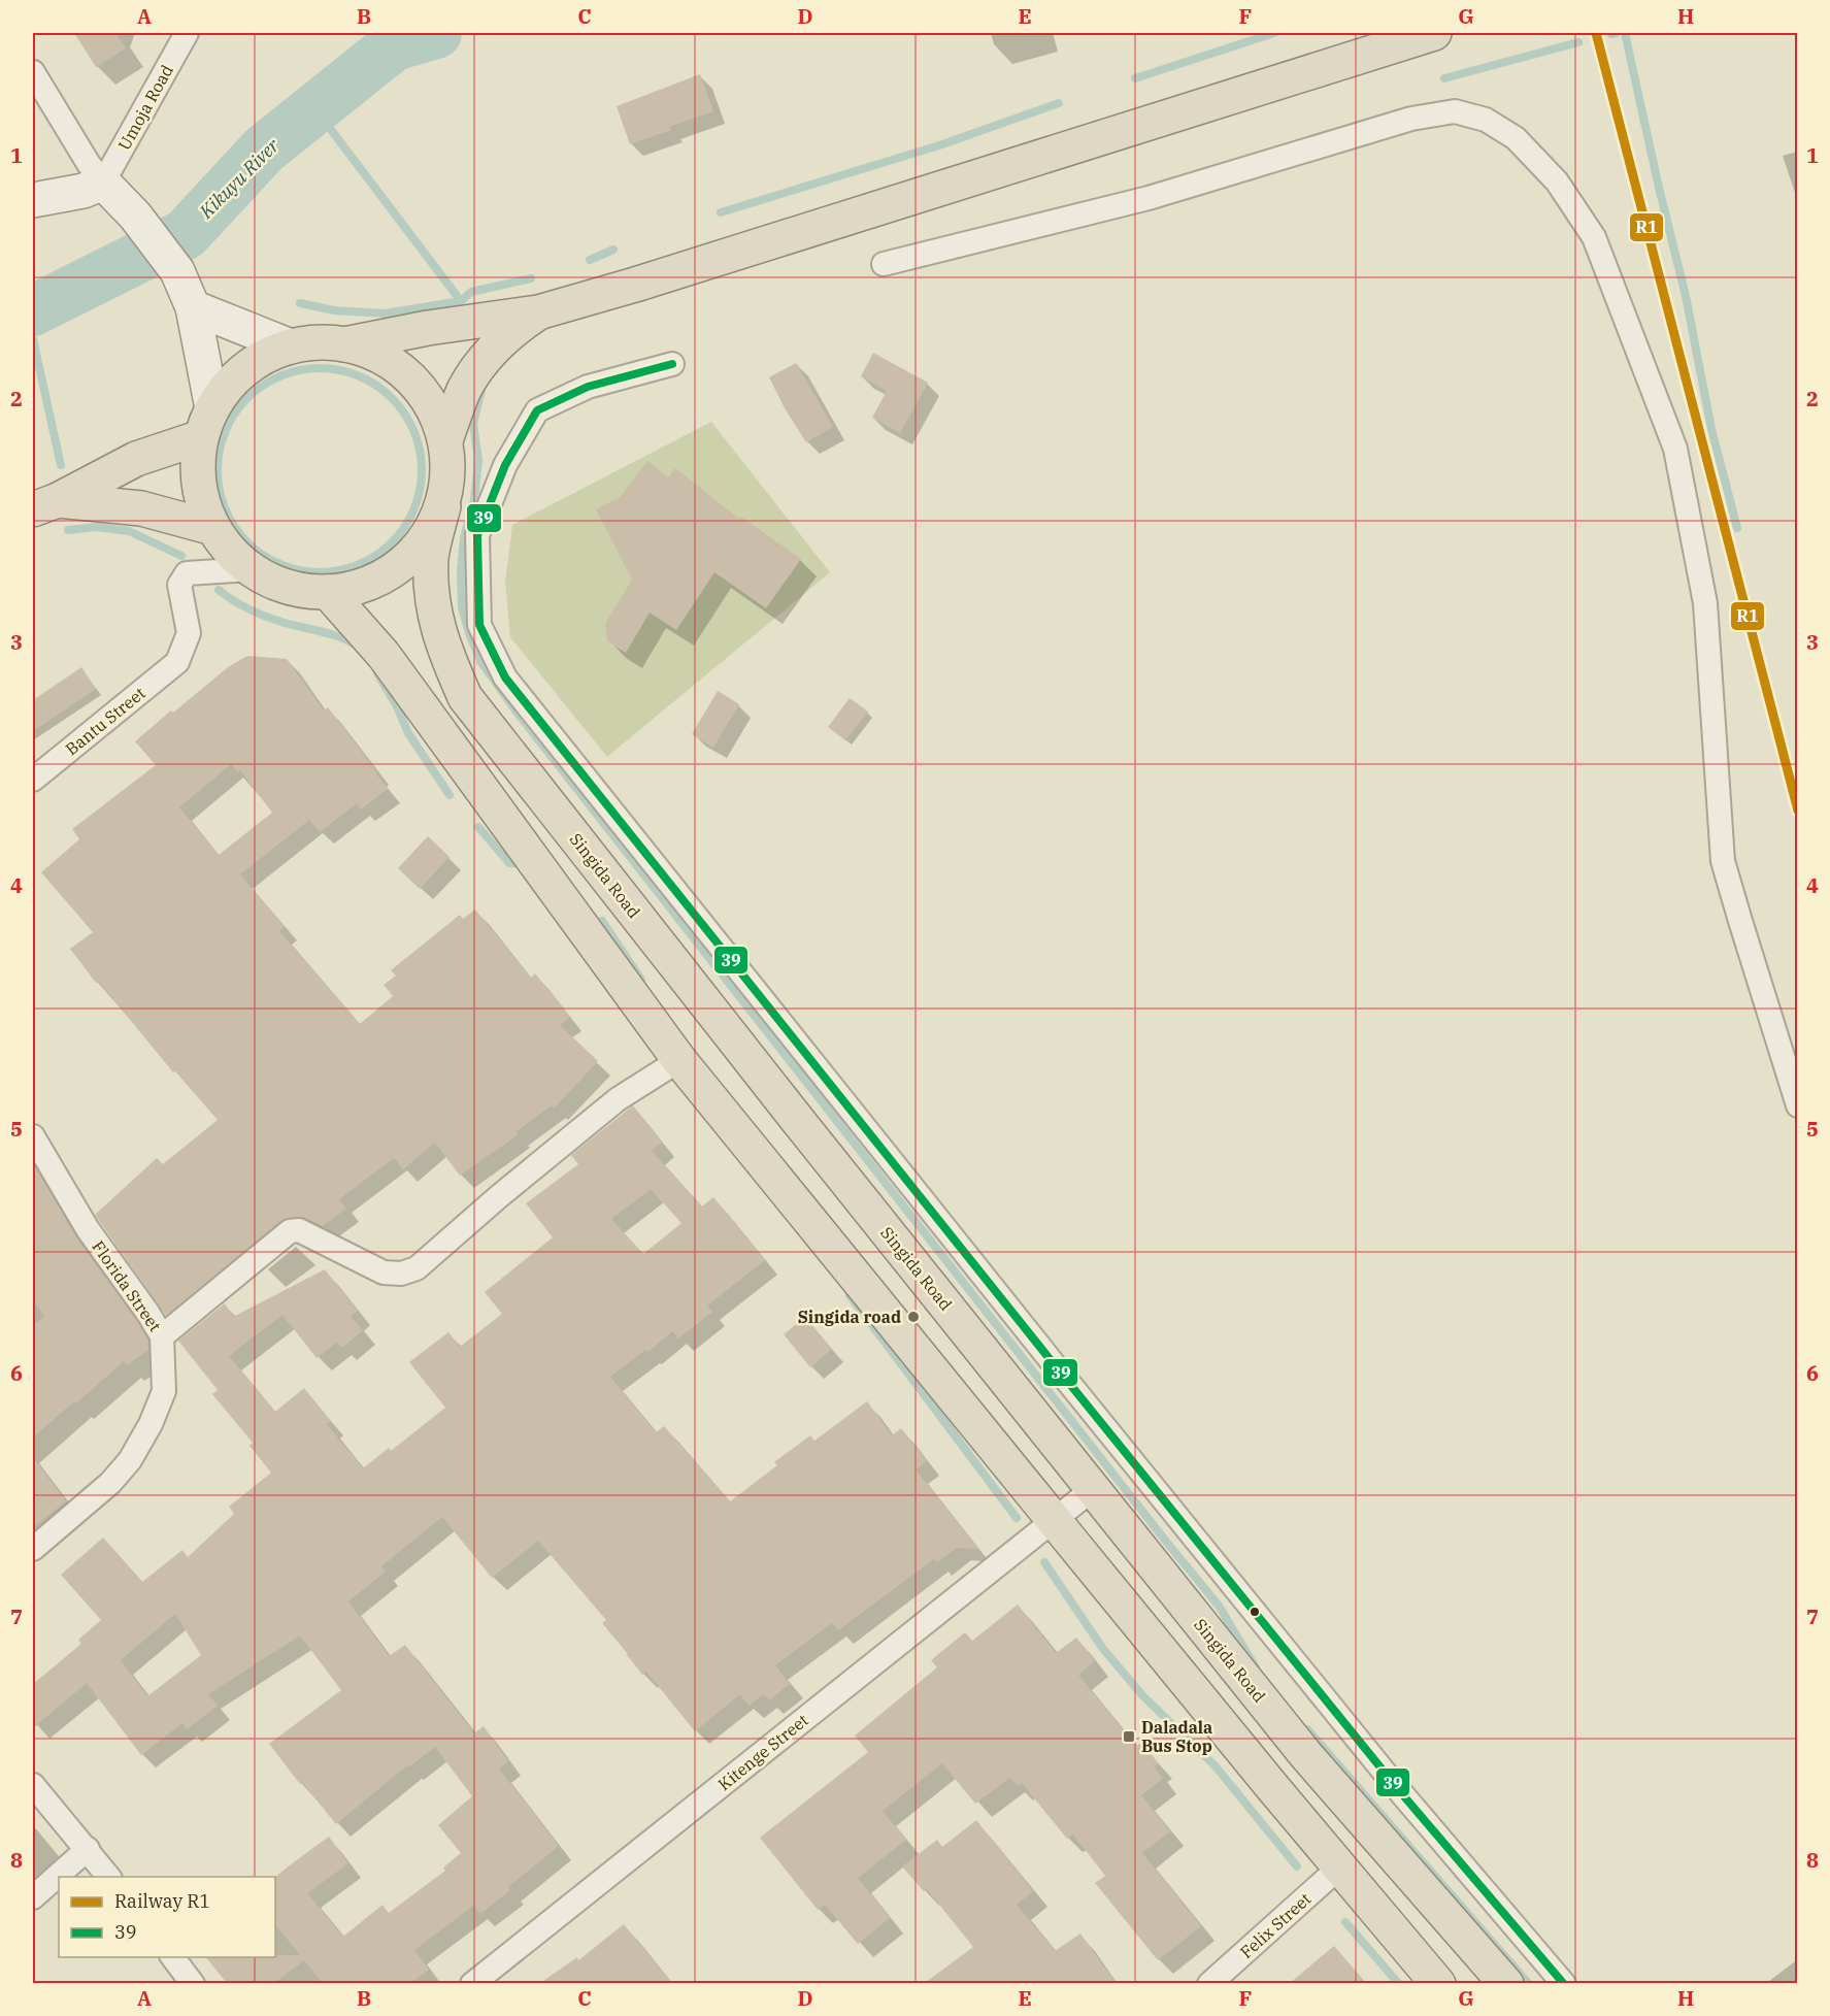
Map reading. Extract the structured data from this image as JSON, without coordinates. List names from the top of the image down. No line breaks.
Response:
{"streets":{"highway":["Singida Road"],"street":["Umoja Road","Bantu Street","Florida Street","Kitenge Street","Felix Street"]},"crossings":[["Singida Road","Kitenge Street"]],"water":["Kikuyu River"],"places":{"other":["Singida road"],"transit":["Daladala Bus Stop"]},"lines":["rail line R1","transit line 39"],"legend":["Railway R1","39"],"grid":{"columns":["A","B","C","D","E","F","G","H"],"rows":["1","2","3","4","5","6","7","8"]}}
